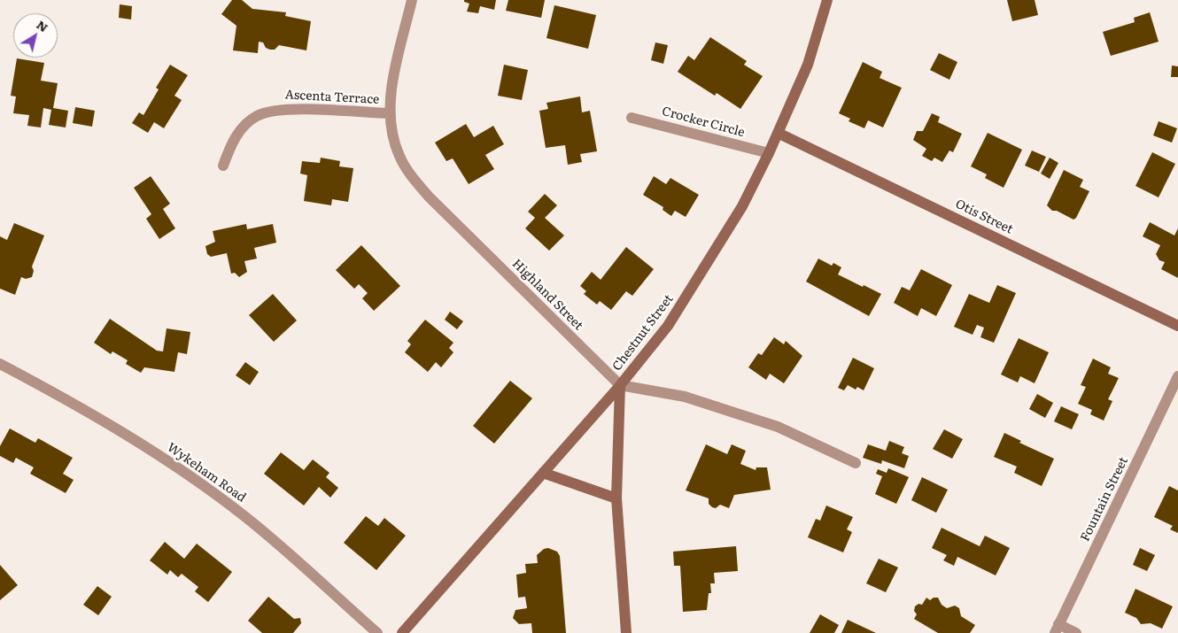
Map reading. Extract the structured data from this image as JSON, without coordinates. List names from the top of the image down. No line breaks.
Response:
{"streets":{"main road":["Otis Street","Chestnut Street"],"street":["Ascenta Terrace","Crocker Circle","Highland Street","Wykeham Road","Fountain Street"]},"crossings":[["Ascenta Terrace","Highland Street"],["Crocker Circle","Chestnut Street"],["Otis Street","Chestnut Street"],["Highland Street","Chestnut Street"]],"north":"top right"}
